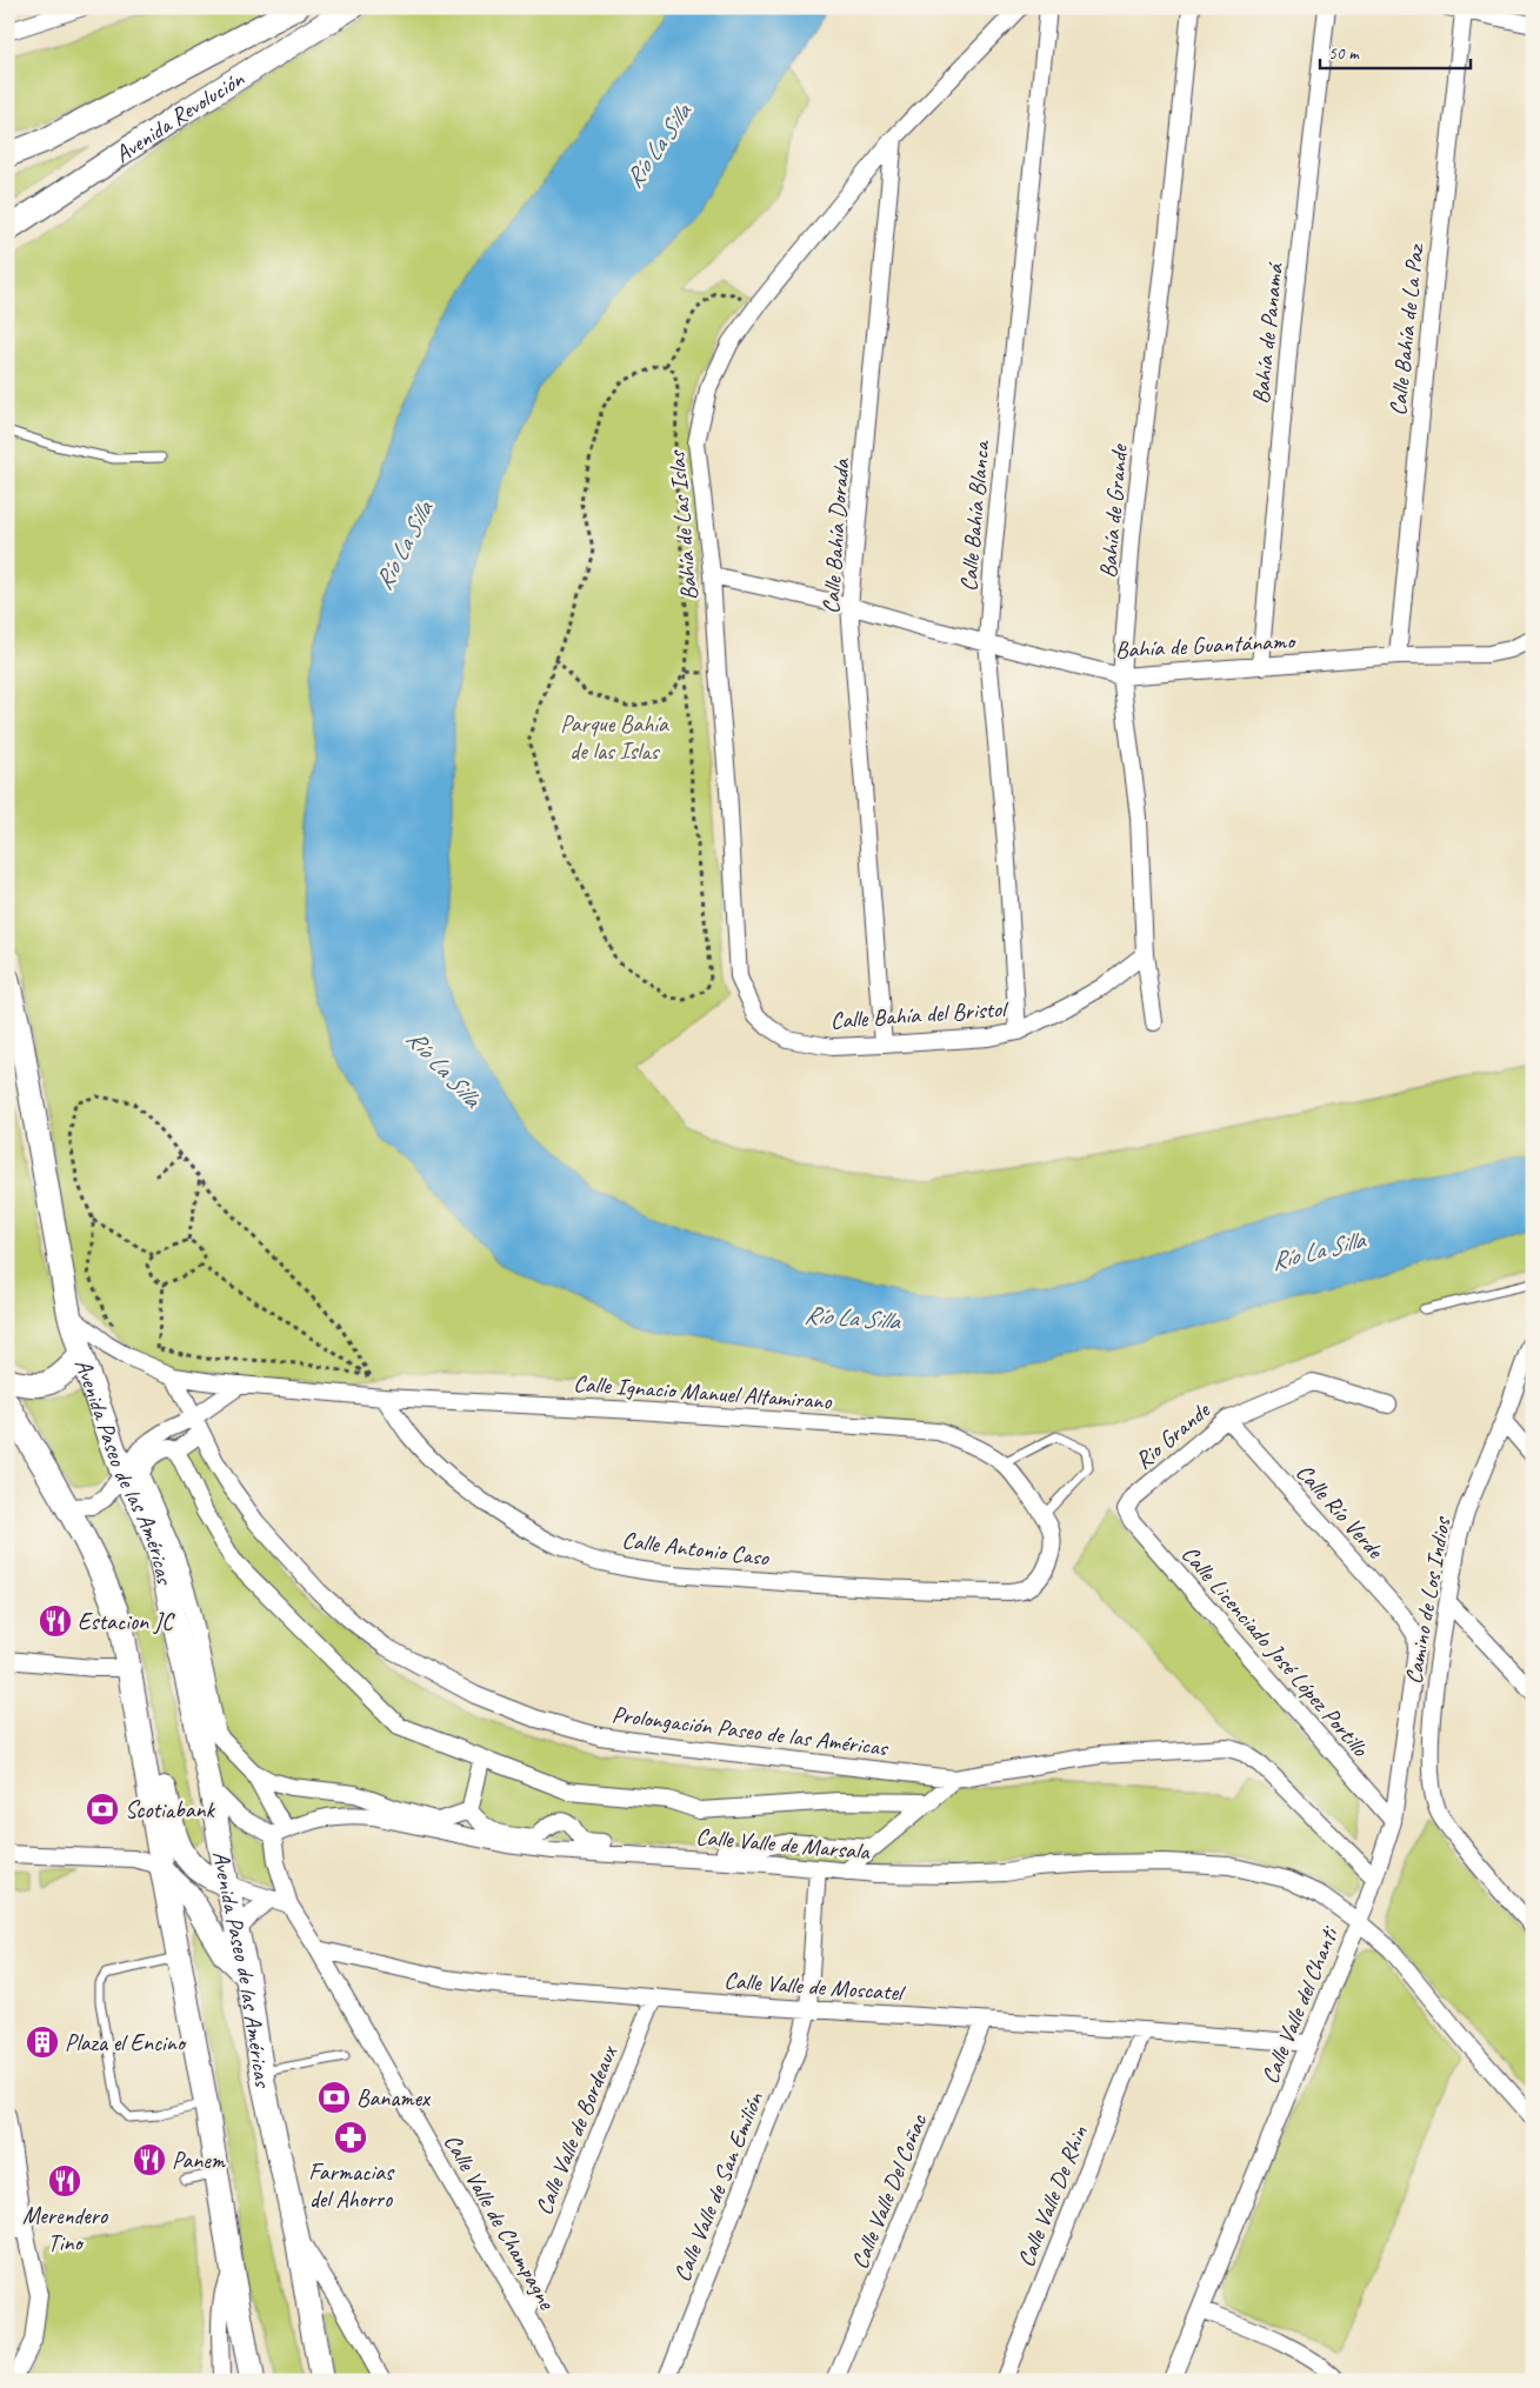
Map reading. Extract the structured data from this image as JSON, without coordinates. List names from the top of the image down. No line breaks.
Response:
{"streets":{"main road":["Avenida Revolución","Avenida Paseo de las Américas"],"street":["Calle Bahía de La Paz","Bahía de Panamá","Bahía de Grande","Calle Bahía Blanca","Bahía de Las Islas","Calle Bahía Dorada","Bahía de Guantánamo","Calle Bahía del Bristol","Calle Ignacio Manuel Altamirano","Rio Grande","Calle Río Verde","Calle Antonio Caso","Camino de Los Indios","Calle Licenciado José López Portillo","Prolongación Paseo de las Américas","Calle Valle de Marsala","Calle Valle de Moscatel","Calle Valle del Chanti","Calle Valle de Bordeaux","Calle Valle de San Emilión","Calle Valle Del Coñac","Calle Valle De Rhin","Calle Valle de Champagne"]},"crossings":[["Calle Bahía de La Paz","Bahía de Guantánamo"],["Bahía de Panamá","Bahía de Guantánamo"],["Bahía de Grande","Bahía de Guantánamo"],["Bahía de Grande","Calle Bahía del Bristol"],["Calle Bahía Blanca","Bahía de Guantánamo"],["Calle Bahía Blanca","Calle Bahía del Bristol"],["Bahía de Las Islas","Calle Bahía Dorada"],["Bahía de Las Islas","Bahía de Guantánamo"],["Bahía de Las Islas","Calle Bahía del Bristol"],["Calle Bahía Dorada","Bahía de Guantánamo"],["Calle Bahía Dorada","Calle Bahía del Bristol"],["Calle Ignacio Manuel Altamirano","Avenida Paseo de las Américas"],["Calle Ignacio Manuel Altamirano","Calle Antonio Caso"],["Calle Ignacio Manuel Altamirano","Prolongación Paseo de las Américas"],["Rio Grande","Calle Río Verde"],["Rio Grande","Calle Licenciado José López Portillo"],["Calle Río Verde","Calle Valle del Chanti"],["Calle Licenciado José López Portillo","Calle Valle del Chanti"],["Prolongación Paseo de las Américas","Calle Valle del Chanti"],["Calle Valle de Marsala","Calle Valle del Chanti"],["Calle Valle de Marsala","Calle Valle de San Emilión"],["Calle Valle de Marsala","Calle Valle de Champagne"],["Calle Valle de Moscatel","Calle Valle del Chanti"],["Calle Valle de Moscatel","Calle Valle de Bordeaux"],["Calle Valle de Moscatel","Calle Valle de San Emilión"],["Calle Valle de Moscatel","Calle Valle Del Coñac"],["Calle Valle de Moscatel","Calle Valle De Rhin"],["Calle Valle de Moscatel","Calle Valle de Champagne"],["Calle Valle de Bordeaux","Calle Valle de Champagne"]],"water":["Río La Silla"],"parks":["Parque Bahía de las Islas"],"places":{"restaurant":["Estacion JC","Panem","Merendero Tino"],"bank":["Scotiabank","Banamex"],"building":["Plaza el Encino"],"pharmacy":["Farmacias del Ahorro"]},"scale_bar":"50 m"}
